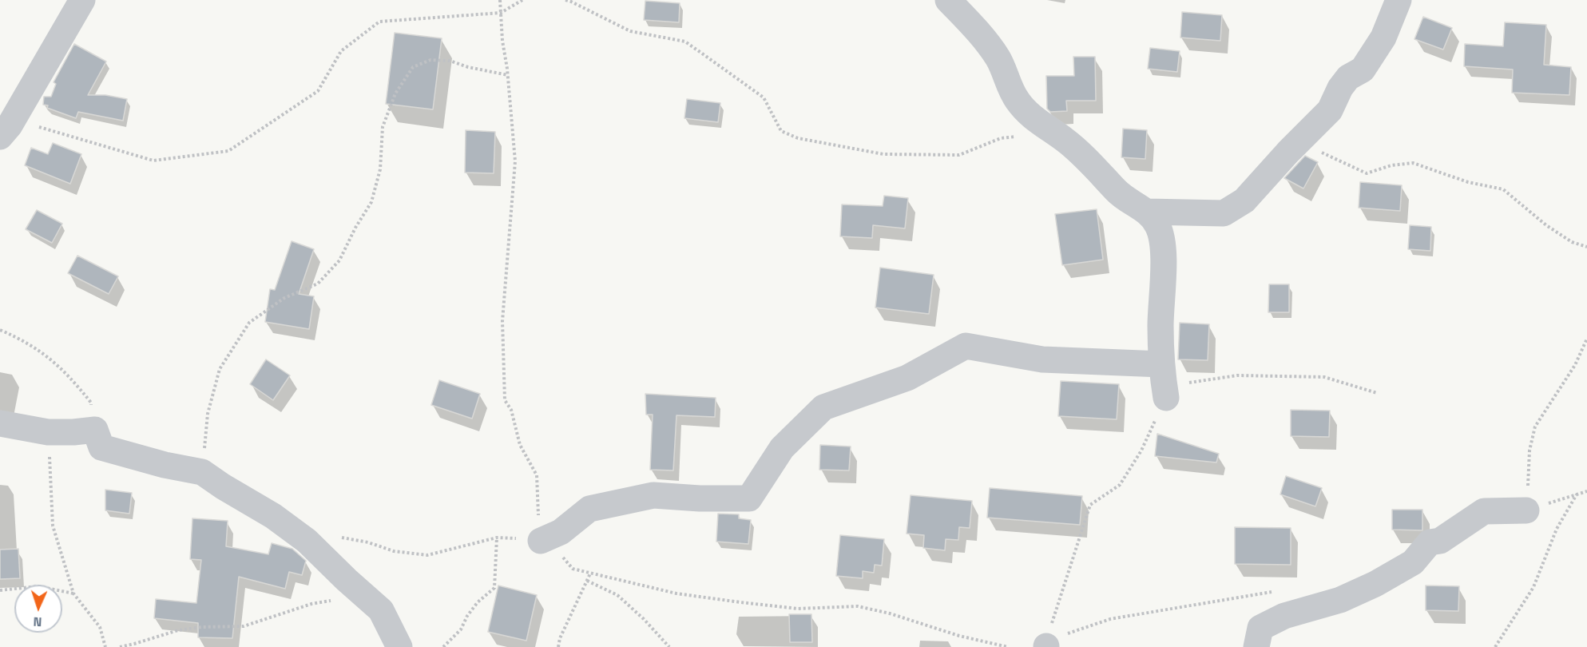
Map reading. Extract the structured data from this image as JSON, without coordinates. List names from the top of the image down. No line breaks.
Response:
{"north":"bottom"}
